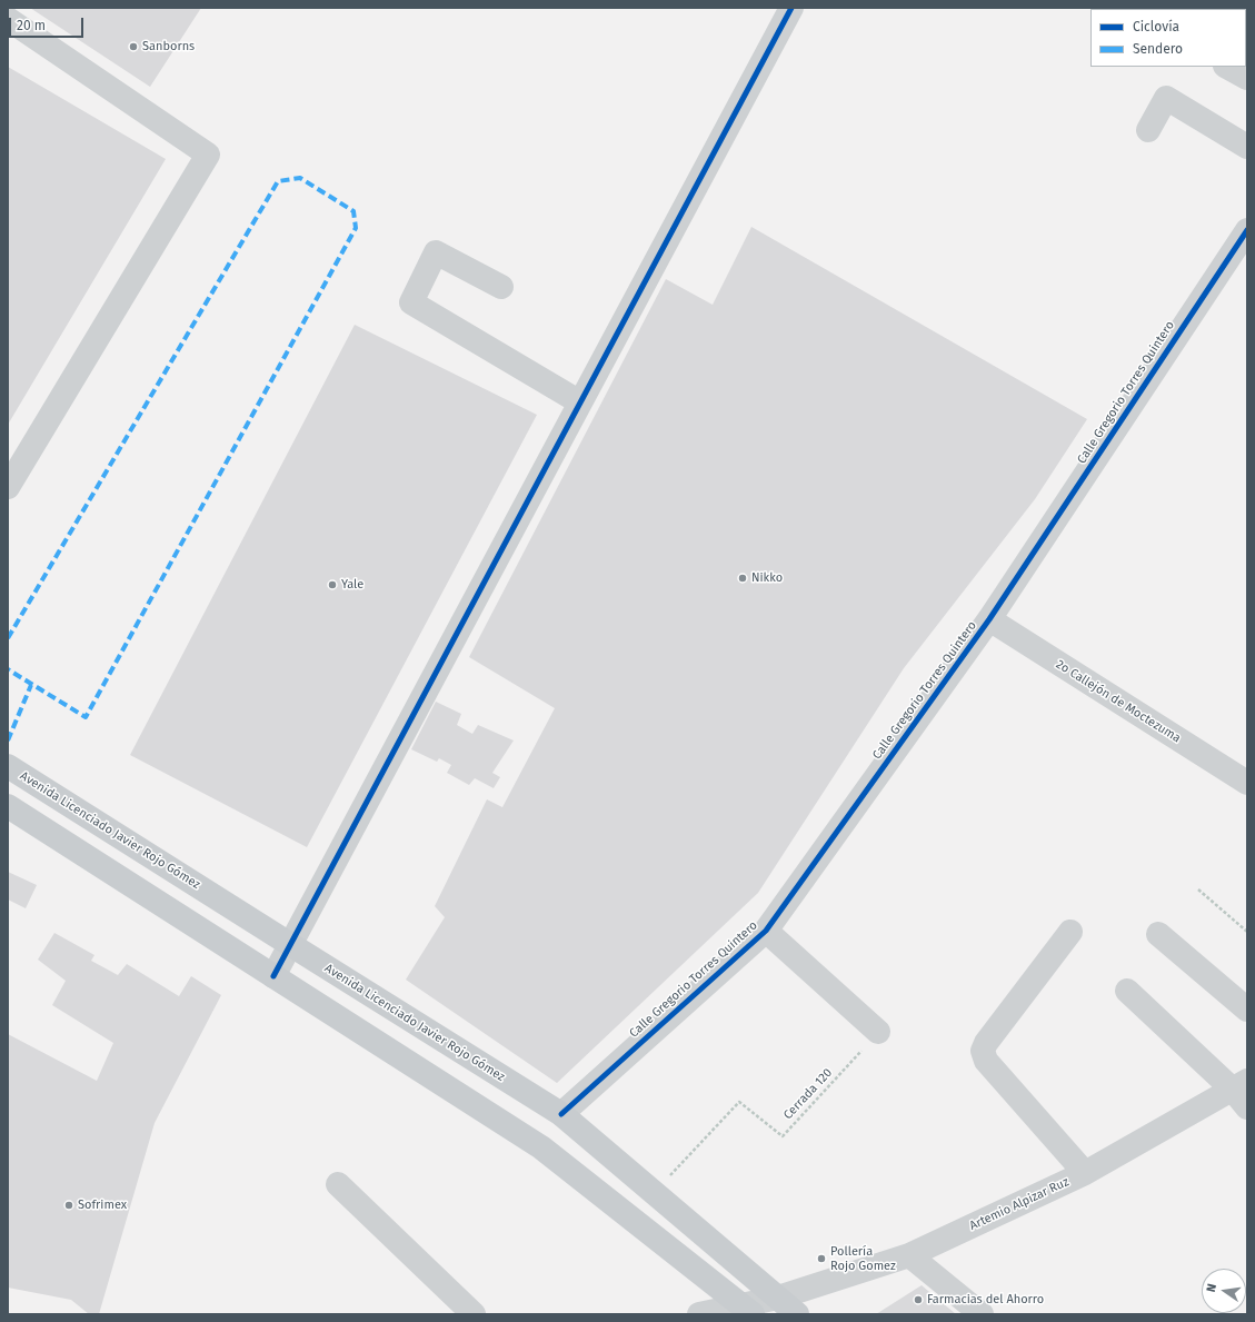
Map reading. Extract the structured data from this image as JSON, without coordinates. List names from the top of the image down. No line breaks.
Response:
{"streets":{"main road":["Avenida Licenciado Javier Rojo Gómez"],"street":["Calle Gregorio Torres Quintero","2o Callejón de Moctezuma","Artemio Alpizar Ruz"],"path":["Cerrada 120"]},"crossings":[["Calle Gregorio Torres Quintero","2o Callejón de Moctezuma"],["Calle Gregorio Torres Quintero","Avenida Licenciado Javier Rojo Gómez"],["Avenida Licenciado Javier Rojo Gómez","Cerrada 120"],["Avenida Licenciado Javier Rojo Gómez","Artemio Alpizar Ruz"]],"places":["Sanborns","Nikko","Yale","Sofrimex","Pollería Rojo Gomez","Farmacias del Ahorro"],"legend":["Ciclovía","Sendero"],"scale_bar":"20 m","north":"left"}
